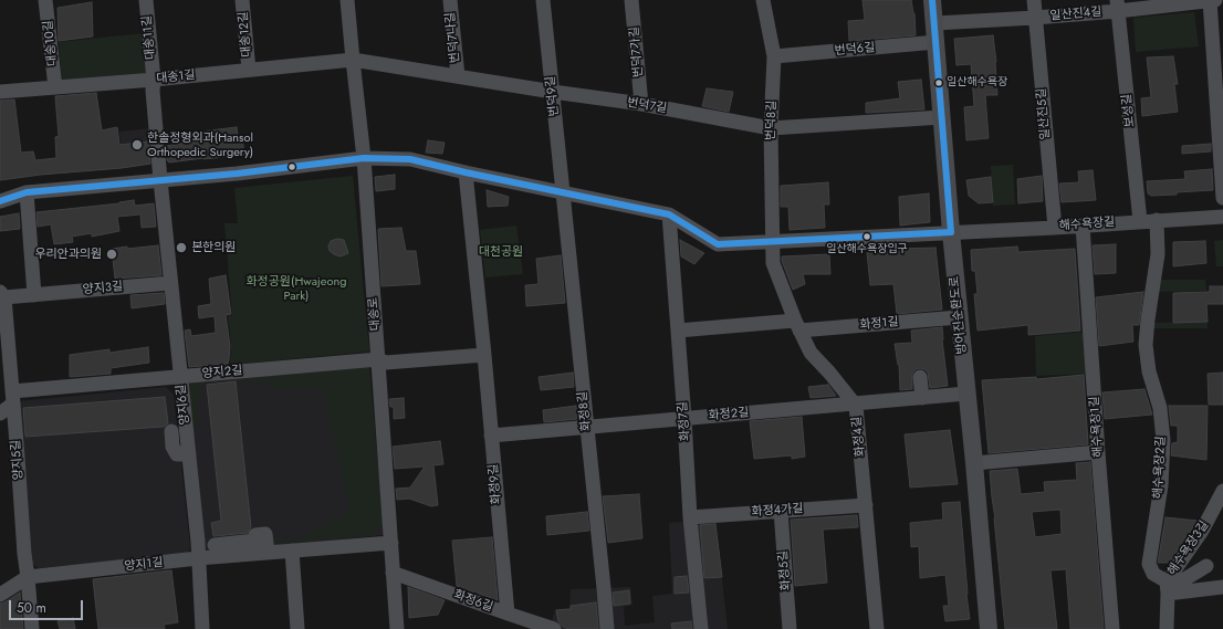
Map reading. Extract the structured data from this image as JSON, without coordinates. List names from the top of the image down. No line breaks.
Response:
{"streets":{"main road":["방어진순환도로"],"street":["일산진4길","대송12길","대송11길","번덕7나길","대송10길","번덕6길","번덕7가길","대송1길","번덕9길","번덕7길","보성길","일산진5길","번덕8길","해수욕장길","양지3길","대송로","화정1길","양지2길","양지6길","화정8길","화정2길","화정7길","해수욕장1길","화정4길","양지5길","해수욕장2길","화정9길","화정4가길","해수욕장3길","양지1길","화정5길","화정6길"]},"crossings":[["일산진4길","보성길"],["일산진4길","일산진5길"],["일산진4길","방어진순환도로"],["대송12길","대송1길"],["대송11길","대송1길"],["대송11길","해수욕장길"],["대송11길","양지6길"],["번덕7나길","번덕7길"],["대송10길","대송1길"],["번덕6길","번덕8길"],["번덕6길","방어진순환도로"],["번덕7가길","번덕7길"],["대송1길","번덕7길"],["대송1길","대송로"],["번덕9길","번덕7길"],["번덕9길","해수욕장길"],["번덕9길","화정8길"],["번덕7길","번덕8길"],["번덕7길","대송로"],["번덕7길","방어진순환도로"],["보성길","해수욕장길"],["일산진5길","해수욕장길"],["번덕8길","해수욕장길"],["번덕8길","화정4길"],["해수욕장길","대송로"],["해수욕장길","방어진순환도로"],["해수욕장길","양지6길"],["해수욕장길","화정8길"],["해수욕장길","화정7길"],["해수욕장길","해수욕장1길"],["해수욕장길","화정4길"],["해수욕장길","해수욕장2길"],["해수욕장길","화정9길"],["양지3길","양지6길"],["양지3길","양지5길"],["대송로","양지2길"],["대송로","양지1길"],["대송로","화정6길"],["방어진순환도로","화정1길"],["방어진순환도로","화정2길"],["화정1길","화정7길"],["화정1길","화정4길"],["양지2길","양지6길"],["양지2길","양지5길"],["양지6길","양지1길"],["화정8길","화정2길"],["화정2길","화정7길"],["화정2길","화정4길"],["화정2길","화정9길"],["화정7길","화정4가길"],["화정4길","화정4가길"],["양지5길","양지1길"],["해수욕장2길","해수욕장3길"],["화정9길","화정6길"],["화정4가길","화정5길"]],"parks":["대천공원","화정공원(Hwajeong Park)"],"places":["일산해수욕장","한솔정형외과(Hansol Orthopedic Surgery)","일산해수욕장입구","본한의원","우리안과의원"],"scale_bar":"50 m"}
